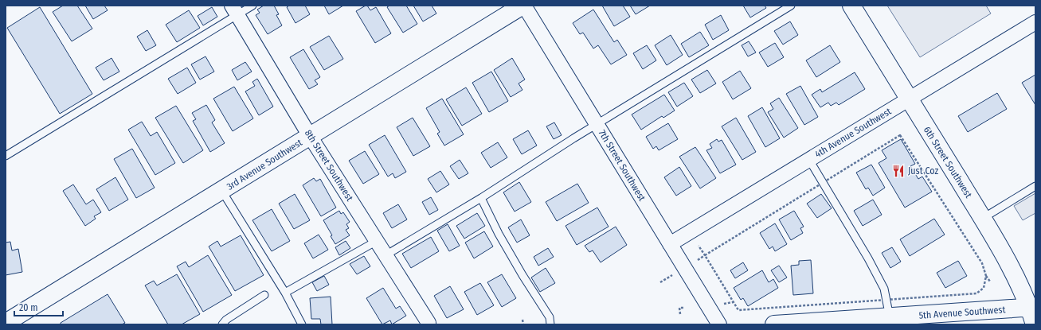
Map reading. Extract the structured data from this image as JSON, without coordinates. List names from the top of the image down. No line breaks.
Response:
{"streets":{"main road":["6th Street Southwest","3rd Avenue Southwest","5th Avenue Southwest"],"street":["4th Avenue Southwest","8th Street Southwest","7th Street Southwest"]},"crossings":[["4th Avenue Southwest","6th Street Southwest"],["4th Avenue Southwest","7th Street Southwest"],["6th Street Southwest","5th Avenue Southwest"],["3rd Avenue Southwest","8th Street Southwest"],["3rd Avenue Southwest","7th Street Southwest"]],"places":{"restaurant":["Just Coz"]},"scale_bar":"20 m"}
